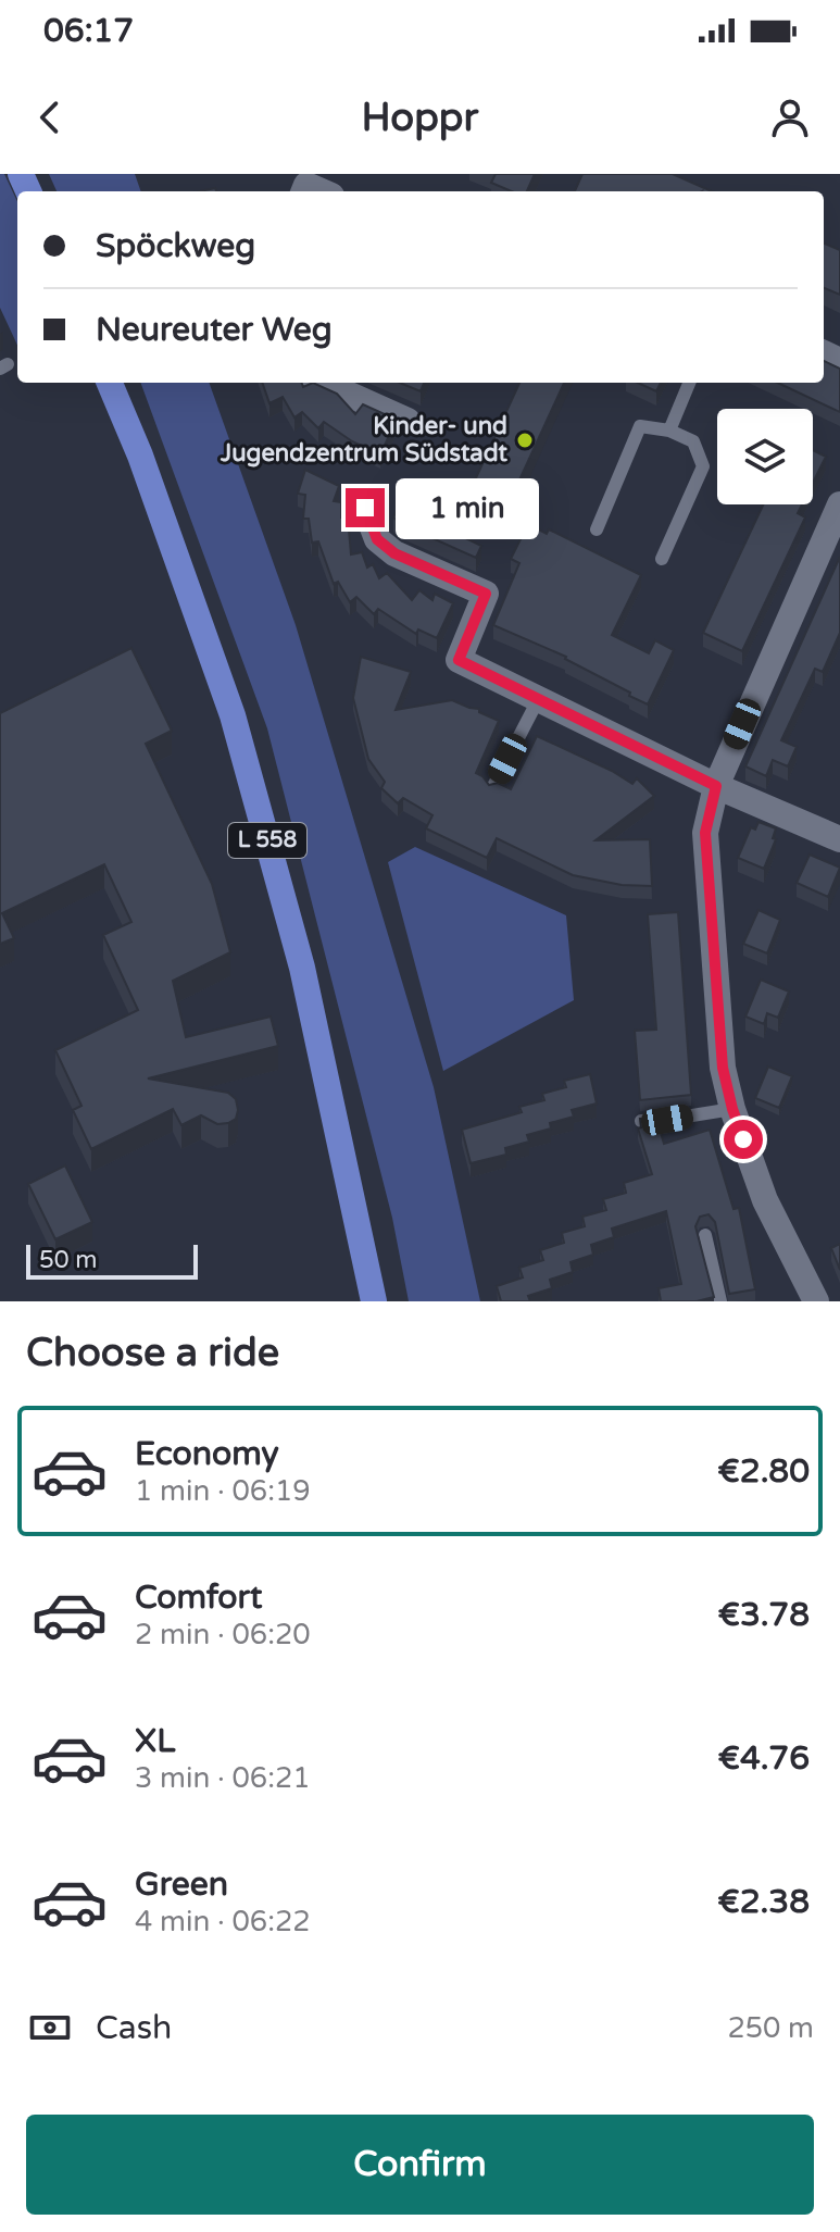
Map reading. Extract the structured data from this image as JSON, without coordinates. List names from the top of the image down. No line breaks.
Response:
{"streets":{"main road":["L 558"]},"places":["Kinder- und Jugendzentrum Südstadt"],"scale_bar":"50 m","page":{"status":"06:17","header":"Hoppr","banner":["Spöckweg","Neureuter Weg"],"bubble":"1 min","scale":"50 m","heading":"Choose a ride","list":[{"name":"Economy","note":"1 min · 06:19","value":"€2.80"},{"name":"Comfort","note":"2 min · 06:20","value":"€3.78"},{"name":"XL","note":"3 min · 06:21","value":"€4.76"},{"name":"Green","note":"4 min · 06:22","value":"€2.38"}],"pay":["Cash","250 m"],"buttons":"Confirm"}}
